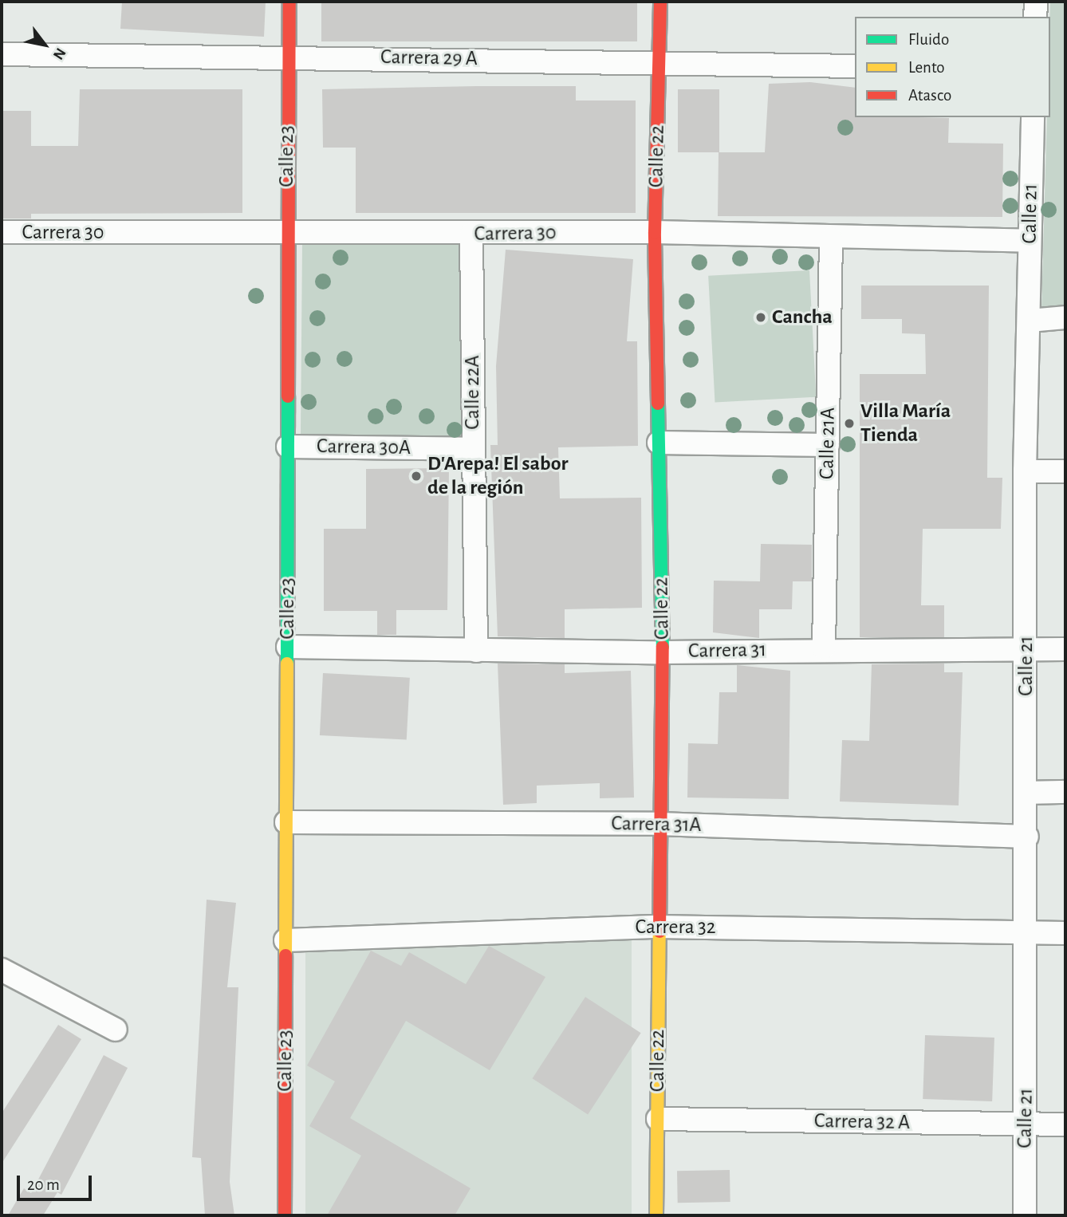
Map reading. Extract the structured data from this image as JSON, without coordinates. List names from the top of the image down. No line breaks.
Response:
{"streets":{"street":["Carrera 29 A","Calle 23","Calle 22","Calle 21","Carrera 30","Calle 22A","Calle 21A","Carrera 30A","Carrera 31","Carrera 31A","Carrera 32","Carrera 32 A"]},"crossings":[["Carrera 29 A","Calle 23"],["Carrera 29 A","Calle 22"],["Calle 23","Carrera 30"],["Calle 23","Carrera 30A"],["Calle 23","Carrera 31"],["Calle 23","Carrera 31A"],["Calle 23","Carrera 32"],["Calle 22","Carrera 30"],["Calle 22","Carrera 31"],["Calle 22","Carrera 31A"],["Calle 22","Carrera 32"],["Calle 22","Carrera 32 A"],["Calle 21","Carrera 30"],["Calle 21","Carrera 31"],["Calle 21","Carrera 31A"],["Calle 21","Carrera 32"],["Calle 21","Carrera 32 A"],["Carrera 30","Calle 22A"],["Carrera 30","Calle 21A"],["Calle 22A","Carrera 30A"],["Calle 22A","Carrera 31"],["Calle 21A","Carrera 31"]],"places":["Cancha","Villa María Tienda","D'Arepa! El sabor de la región"],"legend":["Fluido","Lento","Atasco"],"scale_bar":"20 m","north":"bottom right"}
